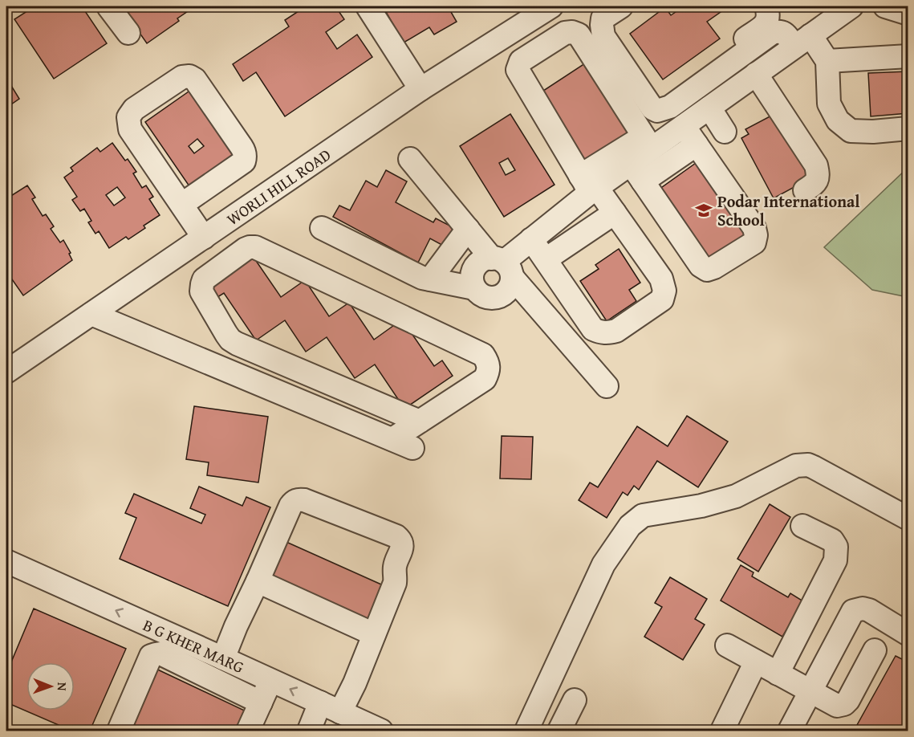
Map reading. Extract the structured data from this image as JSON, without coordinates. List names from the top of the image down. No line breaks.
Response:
{"streets":{"street":["WORLI HILL ROAD","B G KHER MARG"]},"one_way":["B G KHER MARG"],"places":{"school or university":["Podar International School"]},"north":"right"}
